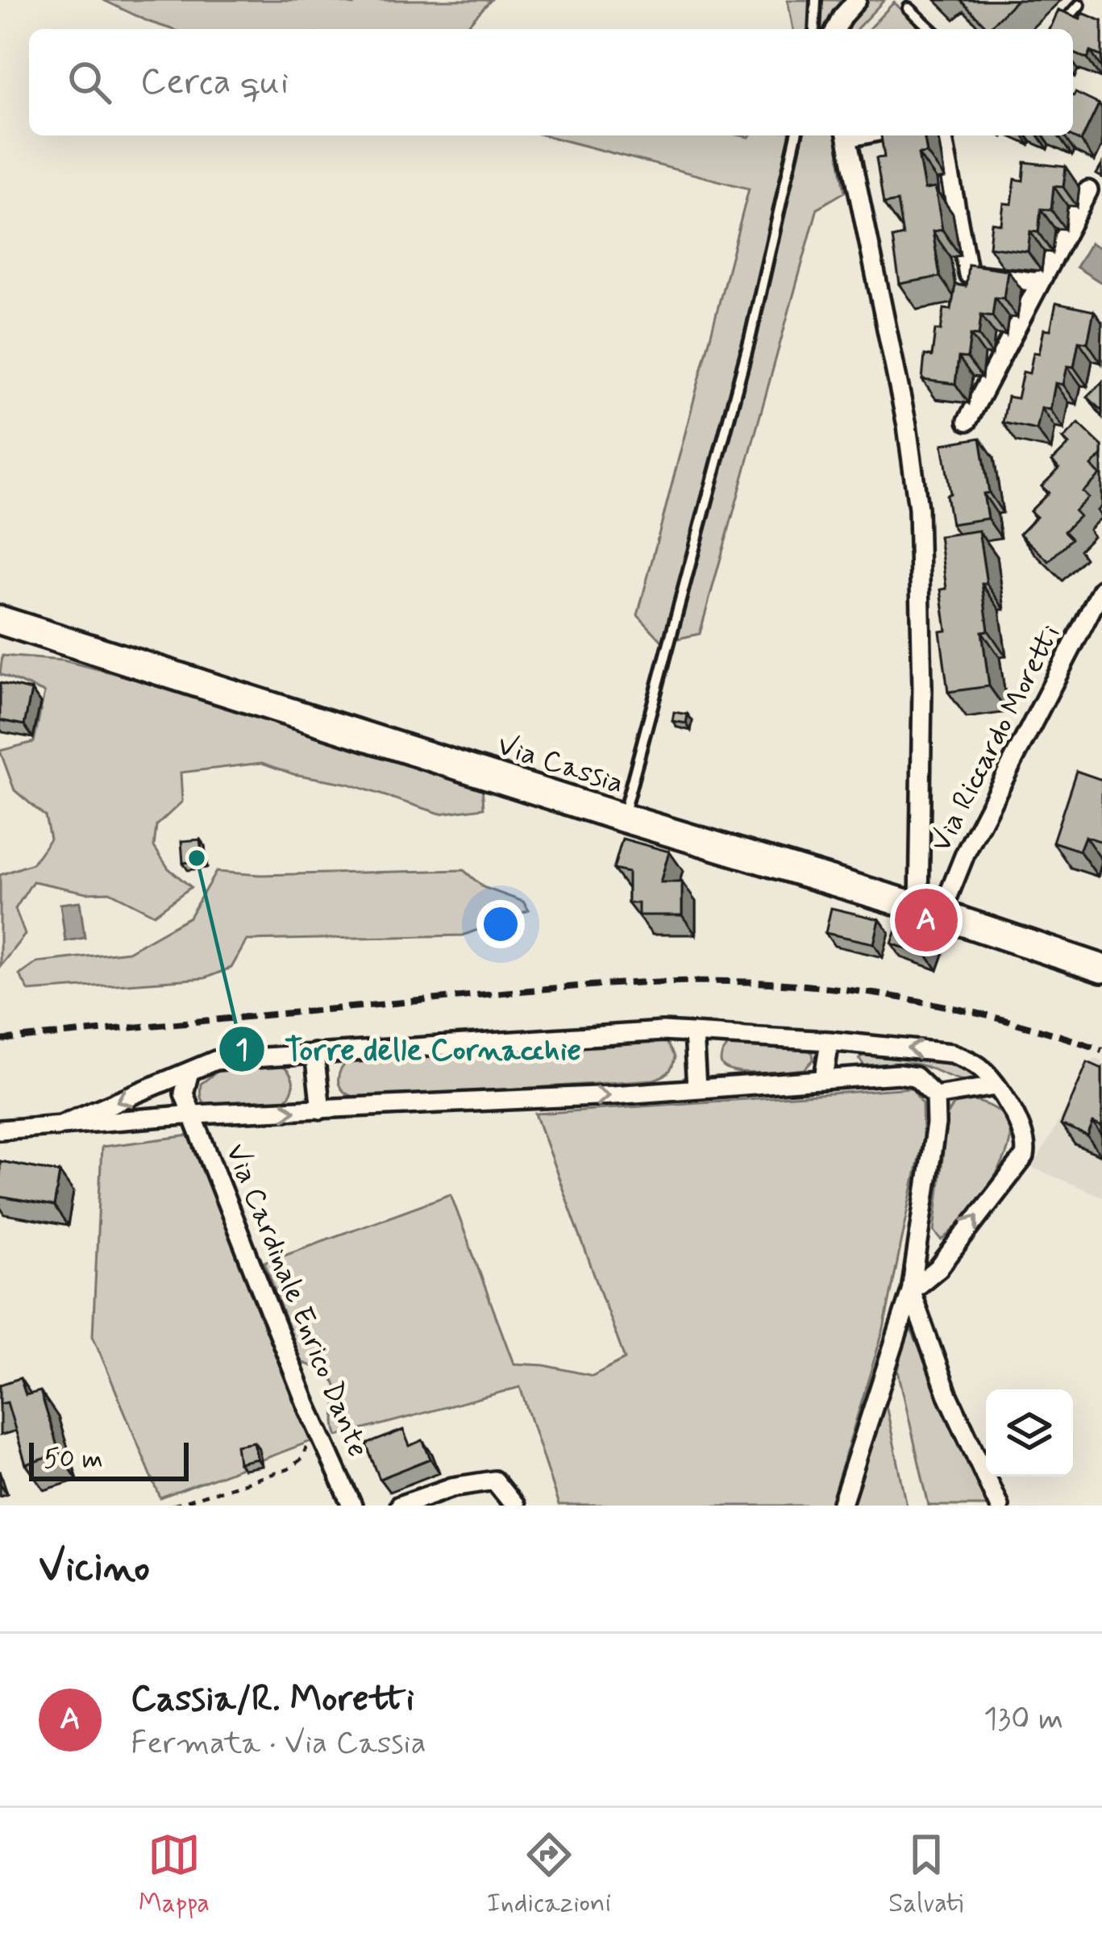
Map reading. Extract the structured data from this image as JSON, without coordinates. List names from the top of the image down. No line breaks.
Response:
{"streets":{"main road":["Via Cassia"],"street":["Via Riccardo Moretti","Via Cardinale Enrico Dante"]},"crossings":[["Via Riccardo Moretti","Via Cassia"]],"places":["Torre delle Cornacchie"],"scale_bar":"50 m","page":{"search":"Cerca qui","pins":"A","scale":"50 m","heading":"Vicino","list":[{"mark":"A","name":"Cassia/R. Moretti","note":"Fermata · Via Cassia","value":"130 m"}],"nav":["Mappa","Indicazioni","Salvati"]}}
